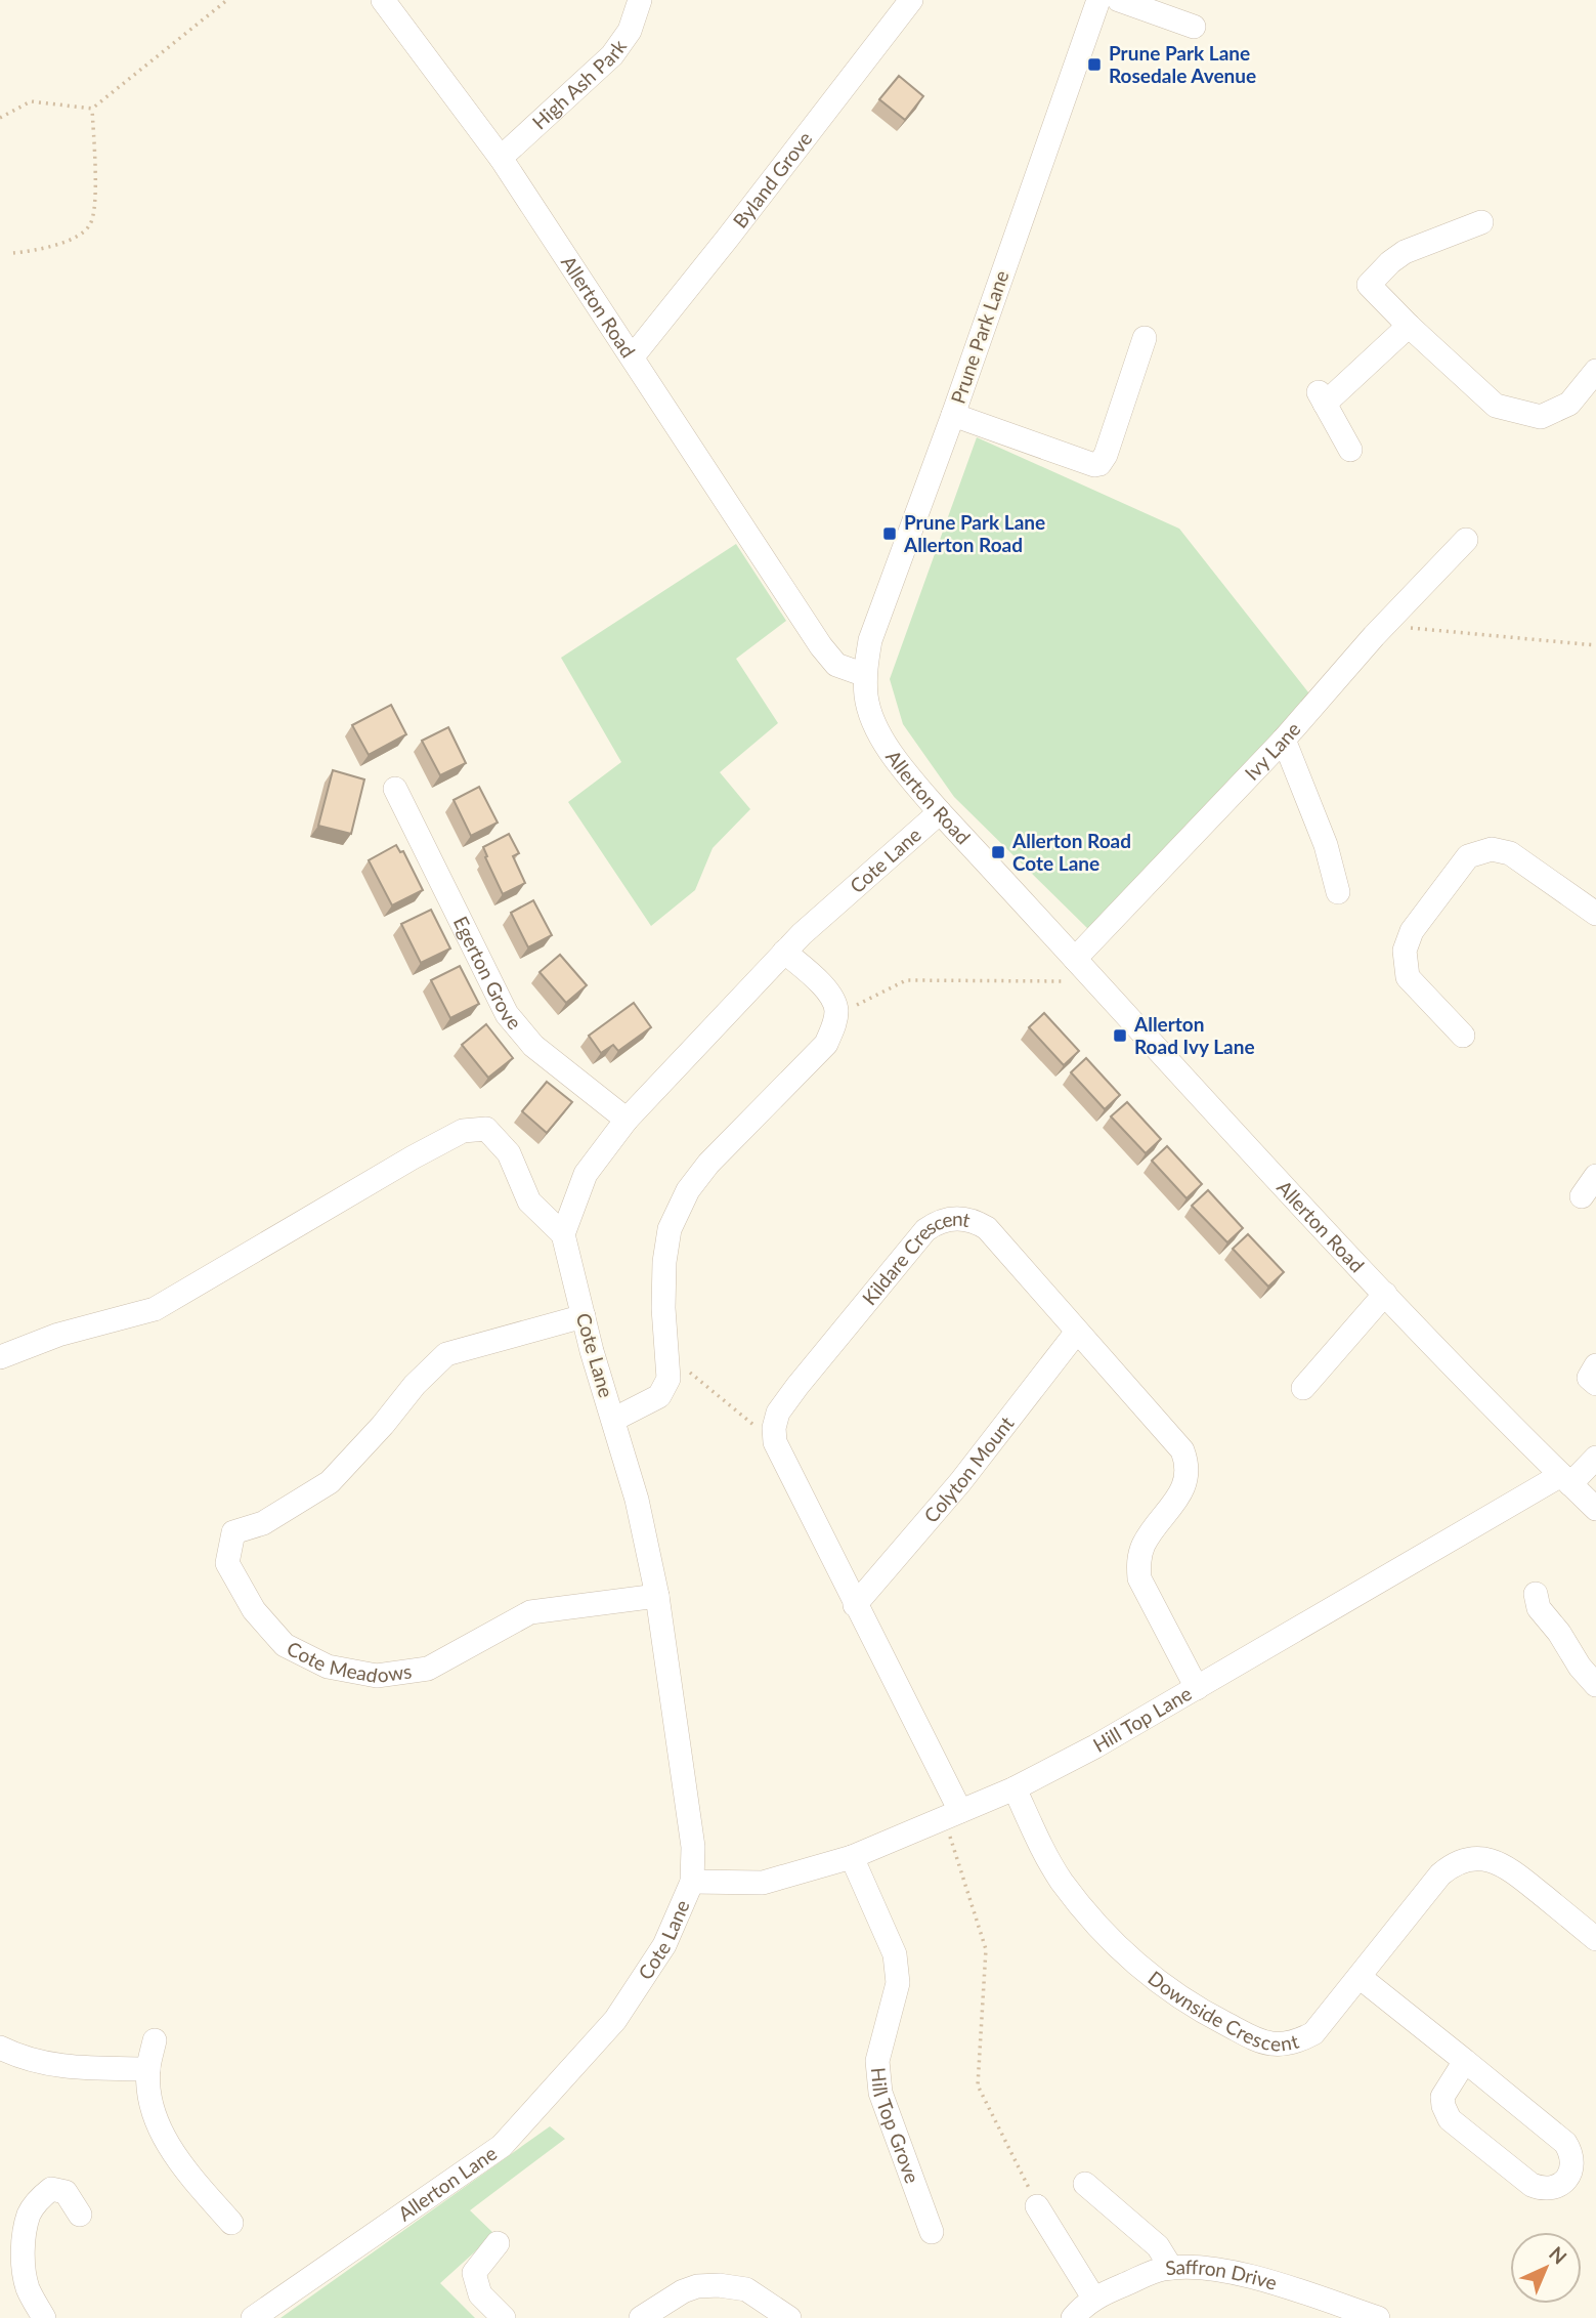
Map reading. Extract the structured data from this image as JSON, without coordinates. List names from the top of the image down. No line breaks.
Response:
{"streets":{"street":["High Ash Park","Byland Grove","Allerton Road","Prune Park Lane","Ivy Lane","Cote Lane","Egerton Grove","Kildare Crescent","Colyton Mount","Cote Meadows","Hill Top Lane","Downside Crescent","Hill Top Grove","Allerton Lane","Saffron Drive"]},"crossings":[["High Ash Park","Allerton Road"],["Byland Grove","Allerton Road"],["Allerton Road","Prune Park Lane"],["Allerton Road","Ivy Lane"],["Allerton Road","Cote Lane"],["Allerton Road","Hill Top Lane"],["Cote Lane","Egerton Grove"],["Cote Lane","Cote Meadows"],["Cote Lane","Hill Top Lane"],["Cote Lane","Allerton Lane"],["Kildare Crescent","Colyton Mount"],["Kildare Crescent","Hill Top Lane"],["Hill Top Lane","Downside Crescent"],["Hill Top Lane","Hill Top Grove"]],"places":{"transit":["Prune Park Lane Rosedale Avenue","Prune Park Lane Allerton Road","Allerton Road Cote Lane","Allerton Road Ivy Lane"]},"north":"top right"}
